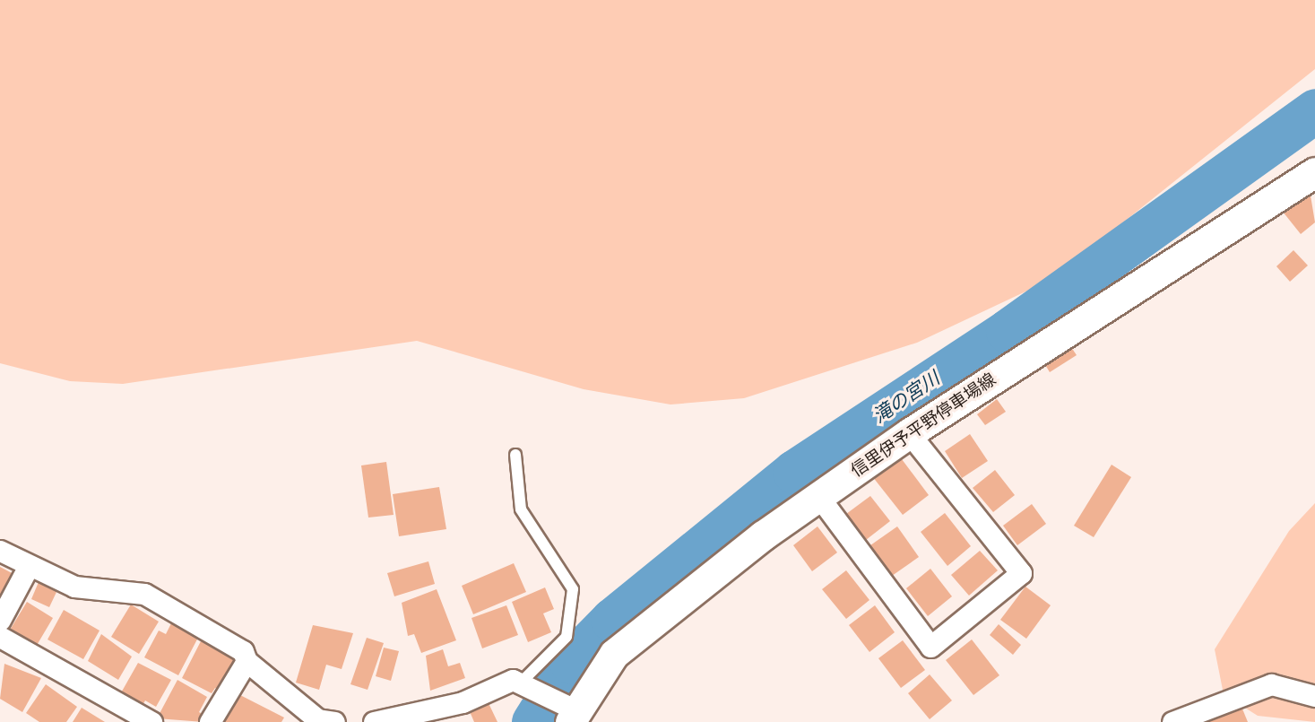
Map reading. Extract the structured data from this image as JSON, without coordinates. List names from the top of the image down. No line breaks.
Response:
{"streets":{"main road":["信里伊予平野停車場線"]},"water":["滝の宮川"]}
